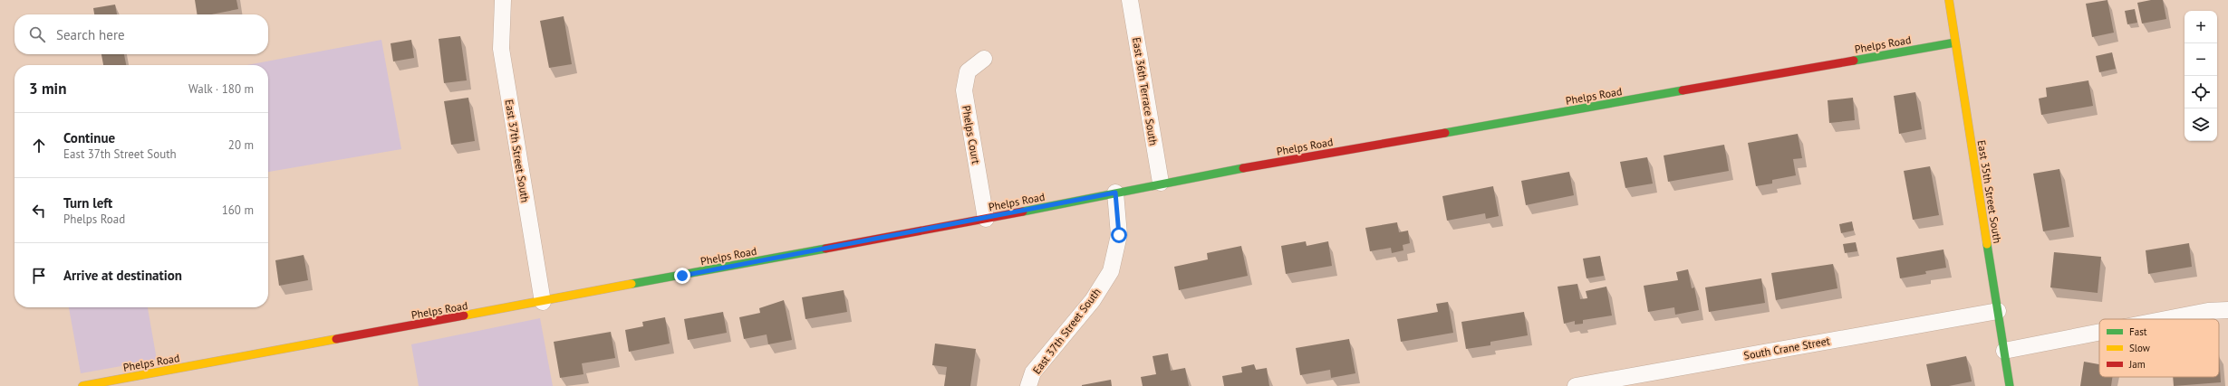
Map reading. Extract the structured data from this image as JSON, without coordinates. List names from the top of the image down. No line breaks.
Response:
{"streets":{"street":["Phelps Road","East 36th Terrace South","Phelps Court","East 37th Street South","East 35th Street South","South Crane Street"]},"crossings":[["Phelps Road","East 36th Terrace South"],["Phelps Road","Phelps Court"],["Phelps Road","East 37th Street South"],["Phelps Road","East 35th Street South"],["East 35th Street South","South Crane Street"]],"legend":["Fast","Slow","Jam"],"page":{"map_buttons":["+","−"],"search":"Search here","heading":["3 min","Walk · 180 m"],"list":[["Continue","East 37th Street South","20 m"],["Turn left","Phelps Road","160 m"],"Arrive at destination"]}}
